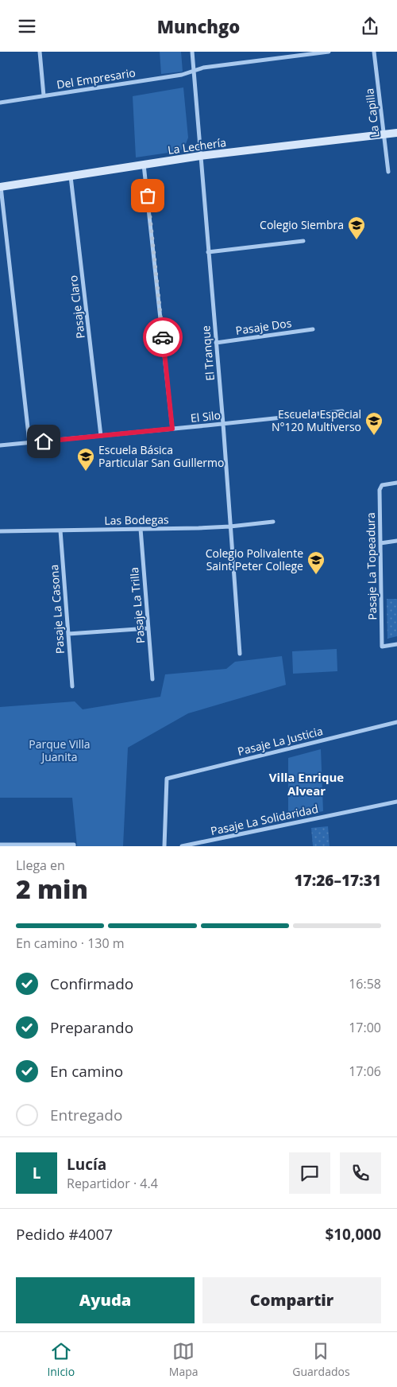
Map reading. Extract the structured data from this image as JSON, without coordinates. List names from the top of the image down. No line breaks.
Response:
{"streets":{"street":["Del Empresario","La Capilla","La Lechería","Pasaje Claro","Pasaje Dos","El Tranque","El Silo","Las Bodegas","Pasaje La Topeadura","Pasaje La Trilla","Pasaje La Casona","Pasaje La Justicia","Pasaje La Solidaridad"]},"crossings":[["Del Empresario","El Tranque"],["La Capilla","La Lechería"],["La Lechería","Pasaje Claro"],["La Lechería","El Tranque"],["Pasaje Claro","El Silo"],["Pasaje Dos","El Tranque"],["El Tranque","El Silo"],["El Tranque","Las Bodegas"],["Las Bodegas","Pasaje La Trilla"],["Las Bodegas","Pasaje La Casona"]],"districts":["Villa Enrique Alvear"],"parks":["Parque Villa Juanita"],"places":{"school or university":["Colegio Siembra","Escuela Especial N°120 Multiverso","Escuela Básica Particular San Guillermo","Colegio Polivalente Saint Peter College"]},"page":{"header":"Munchgo","heading":["2 min","Llega en","17:26–17:31"],"panel":["Lucía","Repartidor · 4.4","Pedido #4007","$10,000"],"bar":"En camino · 130 m","list":[["Confirmado","16:58"],["Preparando","17:00"],["En camino","17:06"],"Entregado"],"round":"L","buttons":["Ayuda","Compartir"],"tabs":["Inicio","Mapa","Guardados"]}}
